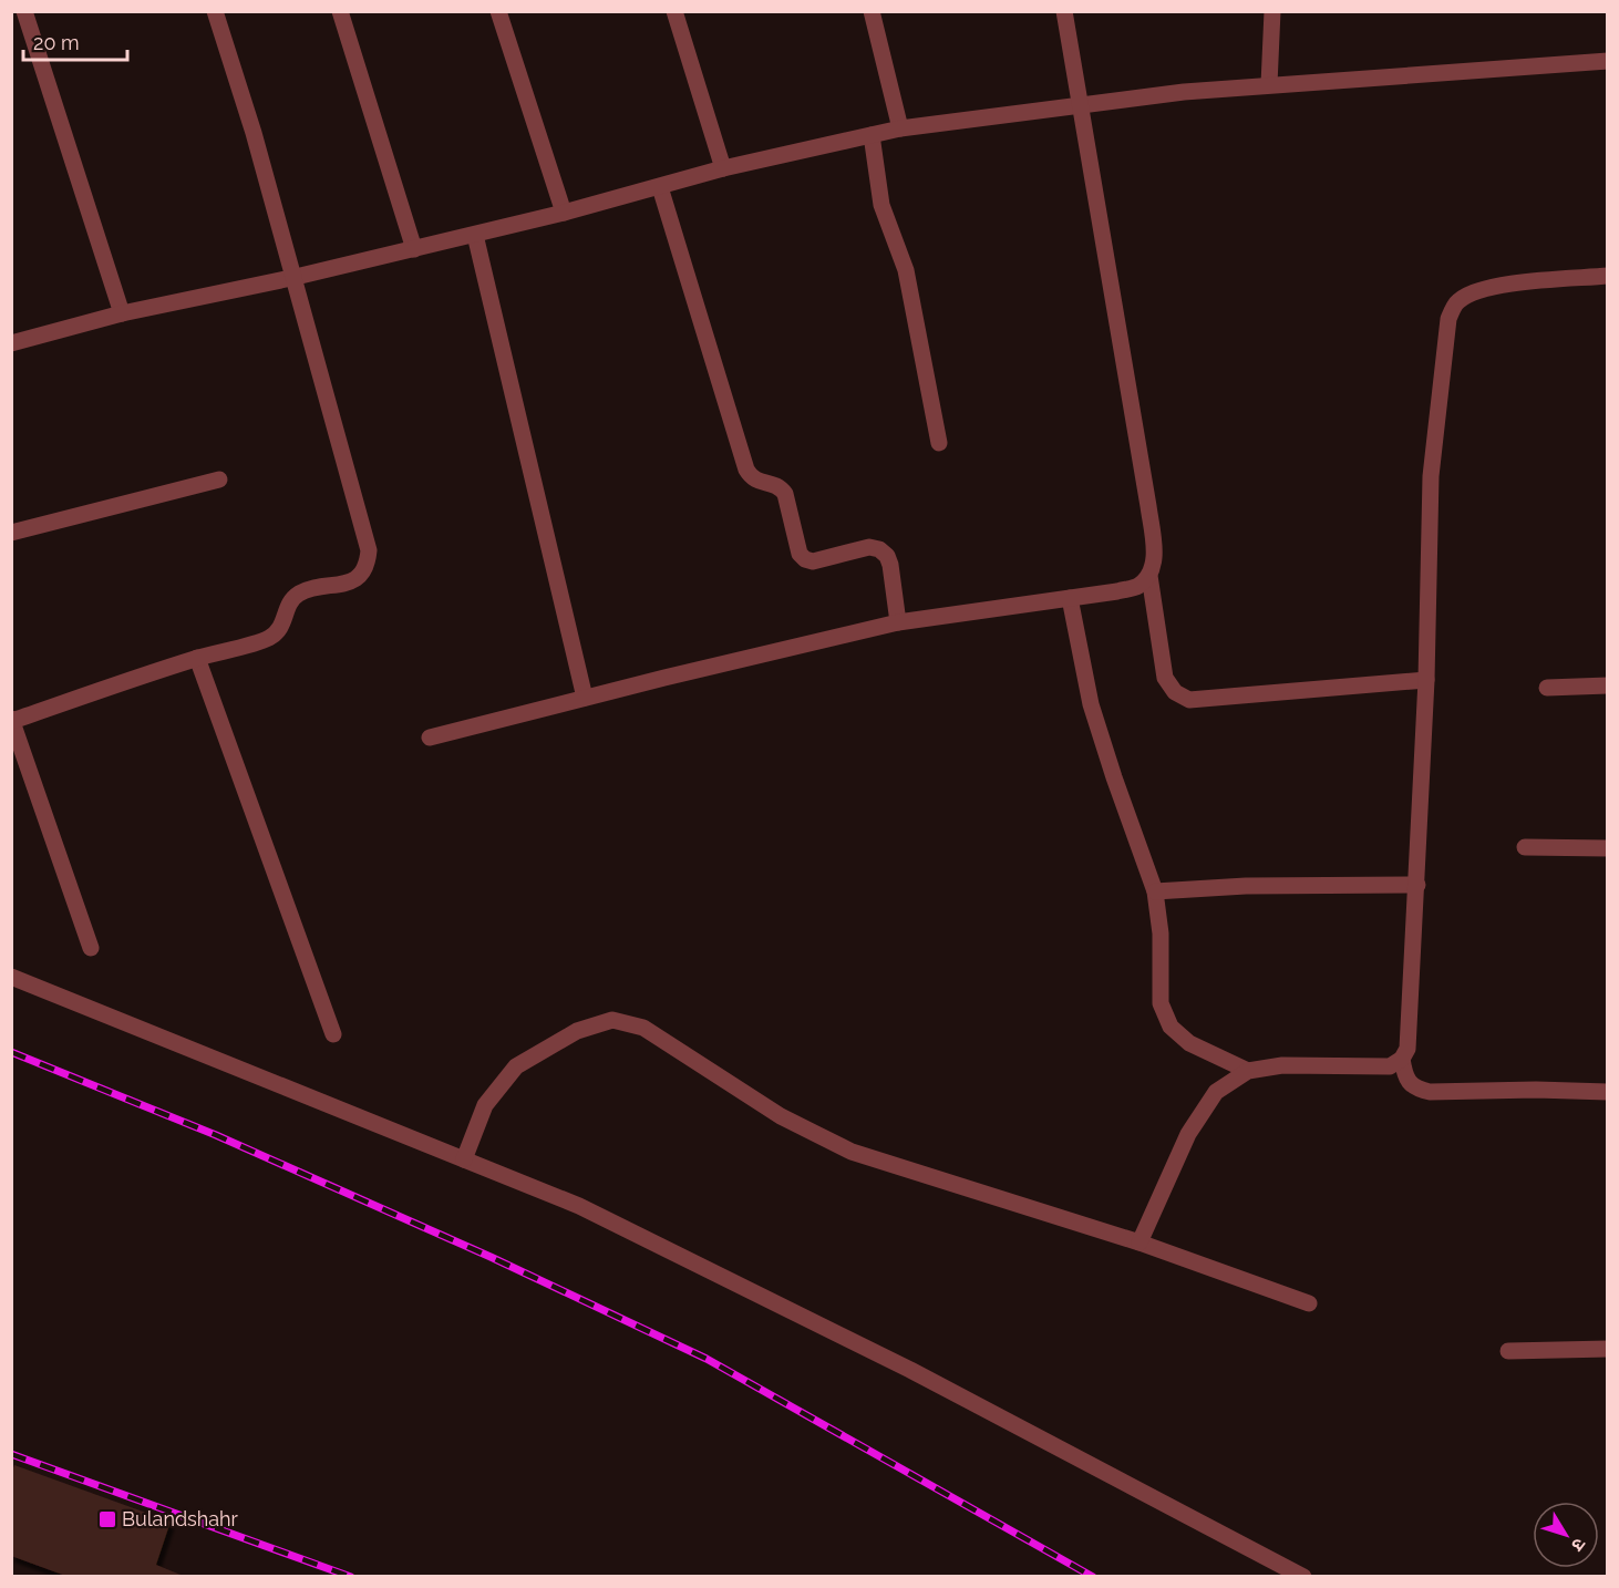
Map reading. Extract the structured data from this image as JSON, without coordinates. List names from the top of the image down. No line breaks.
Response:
{"places":{"transit":["Bulandshahr"]},"scale_bar":"20 m","north":"bottom right"}
